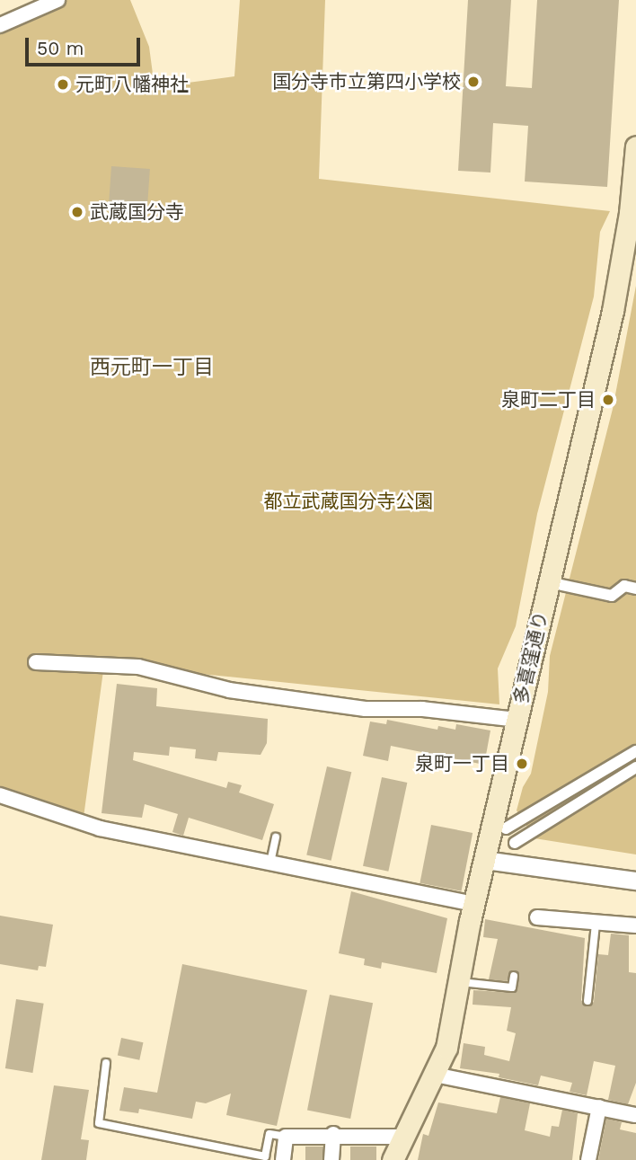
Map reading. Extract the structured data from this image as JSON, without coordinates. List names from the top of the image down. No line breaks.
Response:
{"streets":{"main road":["多喜窪通り"]},"districts":["西元町一丁目"],"parks":["都立武蔵国分寺公園"],"places":["国分寺市立第四小学校","元町八幡神社","武蔵国分寺","泉町二丁目","泉町一丁目"],"scale_bar":"50 m"}
